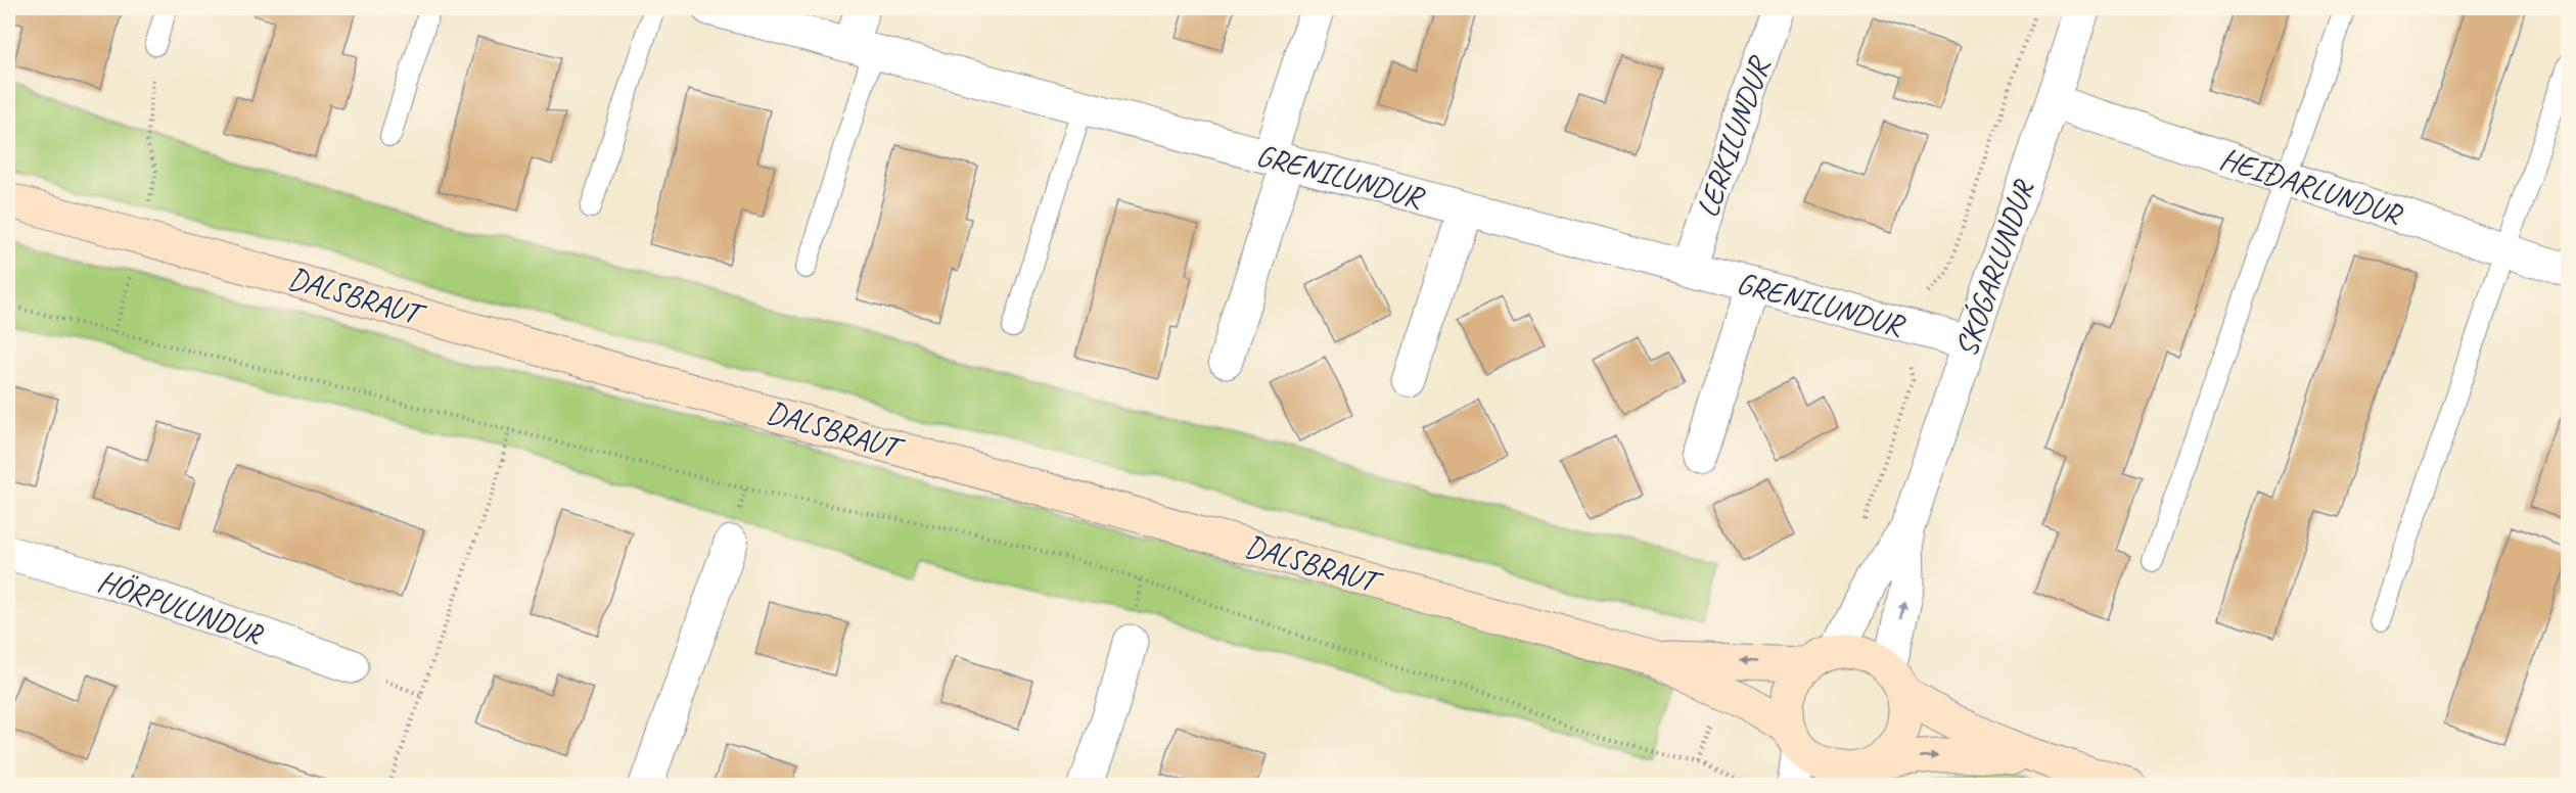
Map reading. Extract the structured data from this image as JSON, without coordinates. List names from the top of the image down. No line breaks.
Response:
{"streets":{"street":["LERKILUNDUR","GRENILUNDUR","HEIÐARLUNDUR","SKÓGARLUNDUR","DALSBRAUT","HÖRPULUNDUR"]},"crossings":[["LERKILUNDUR","GRENILUNDUR"],["GRENILUNDUR","SKÓGARLUNDUR"],["HEIÐARLUNDUR","SKÓGARLUNDUR"],["SKÓGARLUNDUR","DALSBRAUT"]]}
